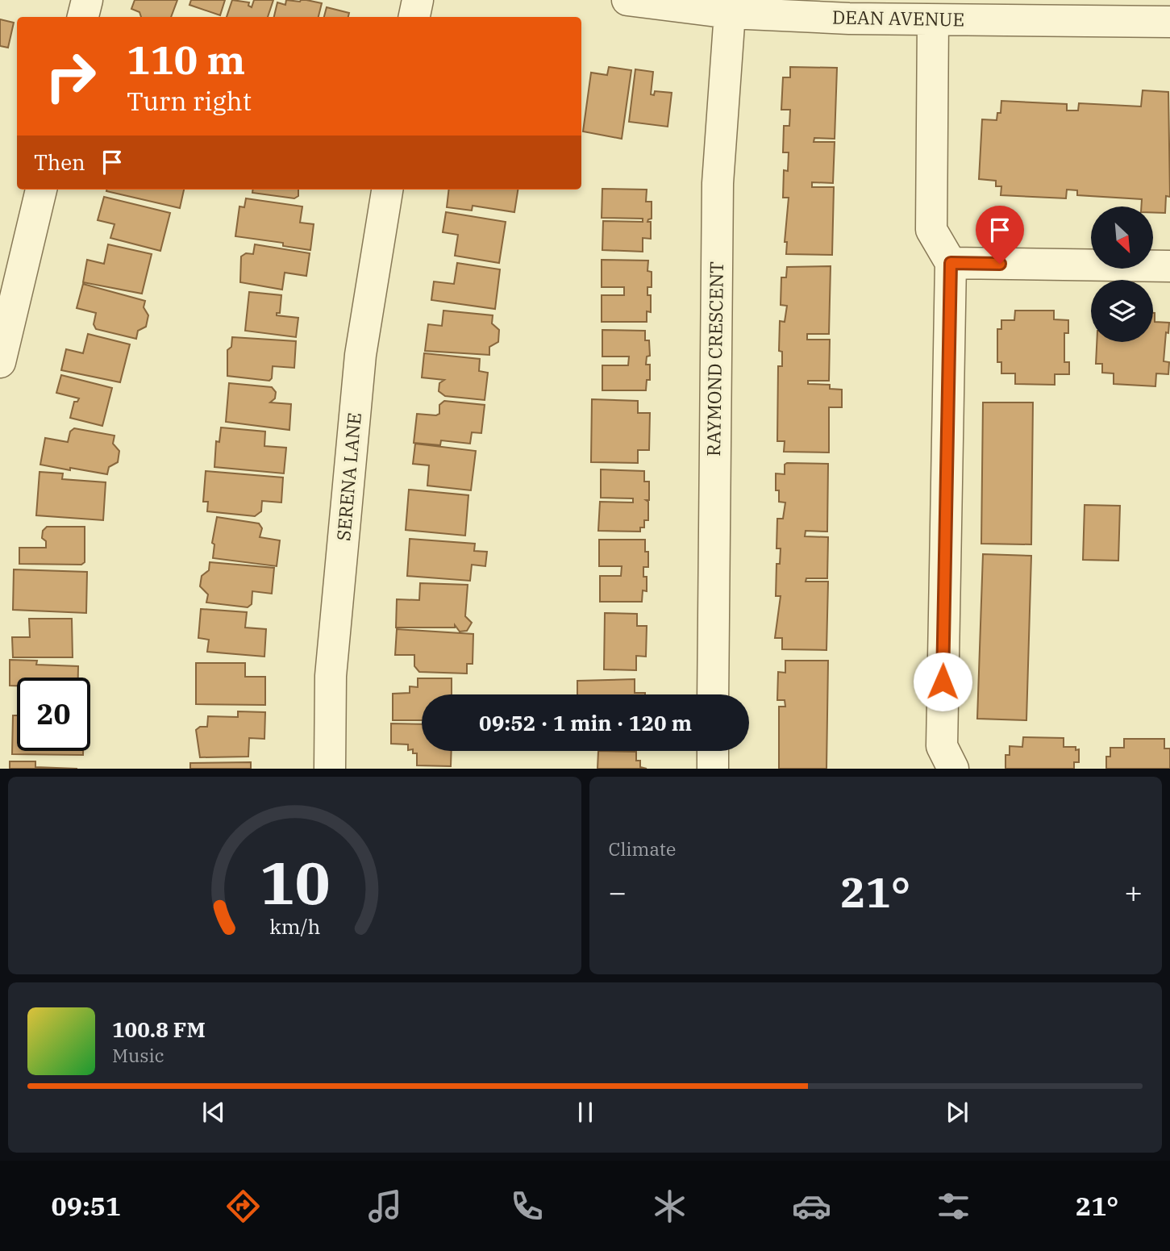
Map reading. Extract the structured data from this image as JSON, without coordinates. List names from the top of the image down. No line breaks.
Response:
{"streets":{"street":["DEAN AVENUE","RAYMOND CRESCENT","SERENA LANE"]},"crossings":[["DEAN AVENUE","RAYMOND CRESCENT"]],"north":"bottom right","page":{"turn":["110 m","Turn right"],"then":"Then","limit":"20","trip":"09:52 · 1 min · 120 m","tile":"Climate","heat":["−","21°","+"],"song":["100.8 FM","Music"],"tabs":["09:51","21°"],"gauge":["10","km/h"]}}
